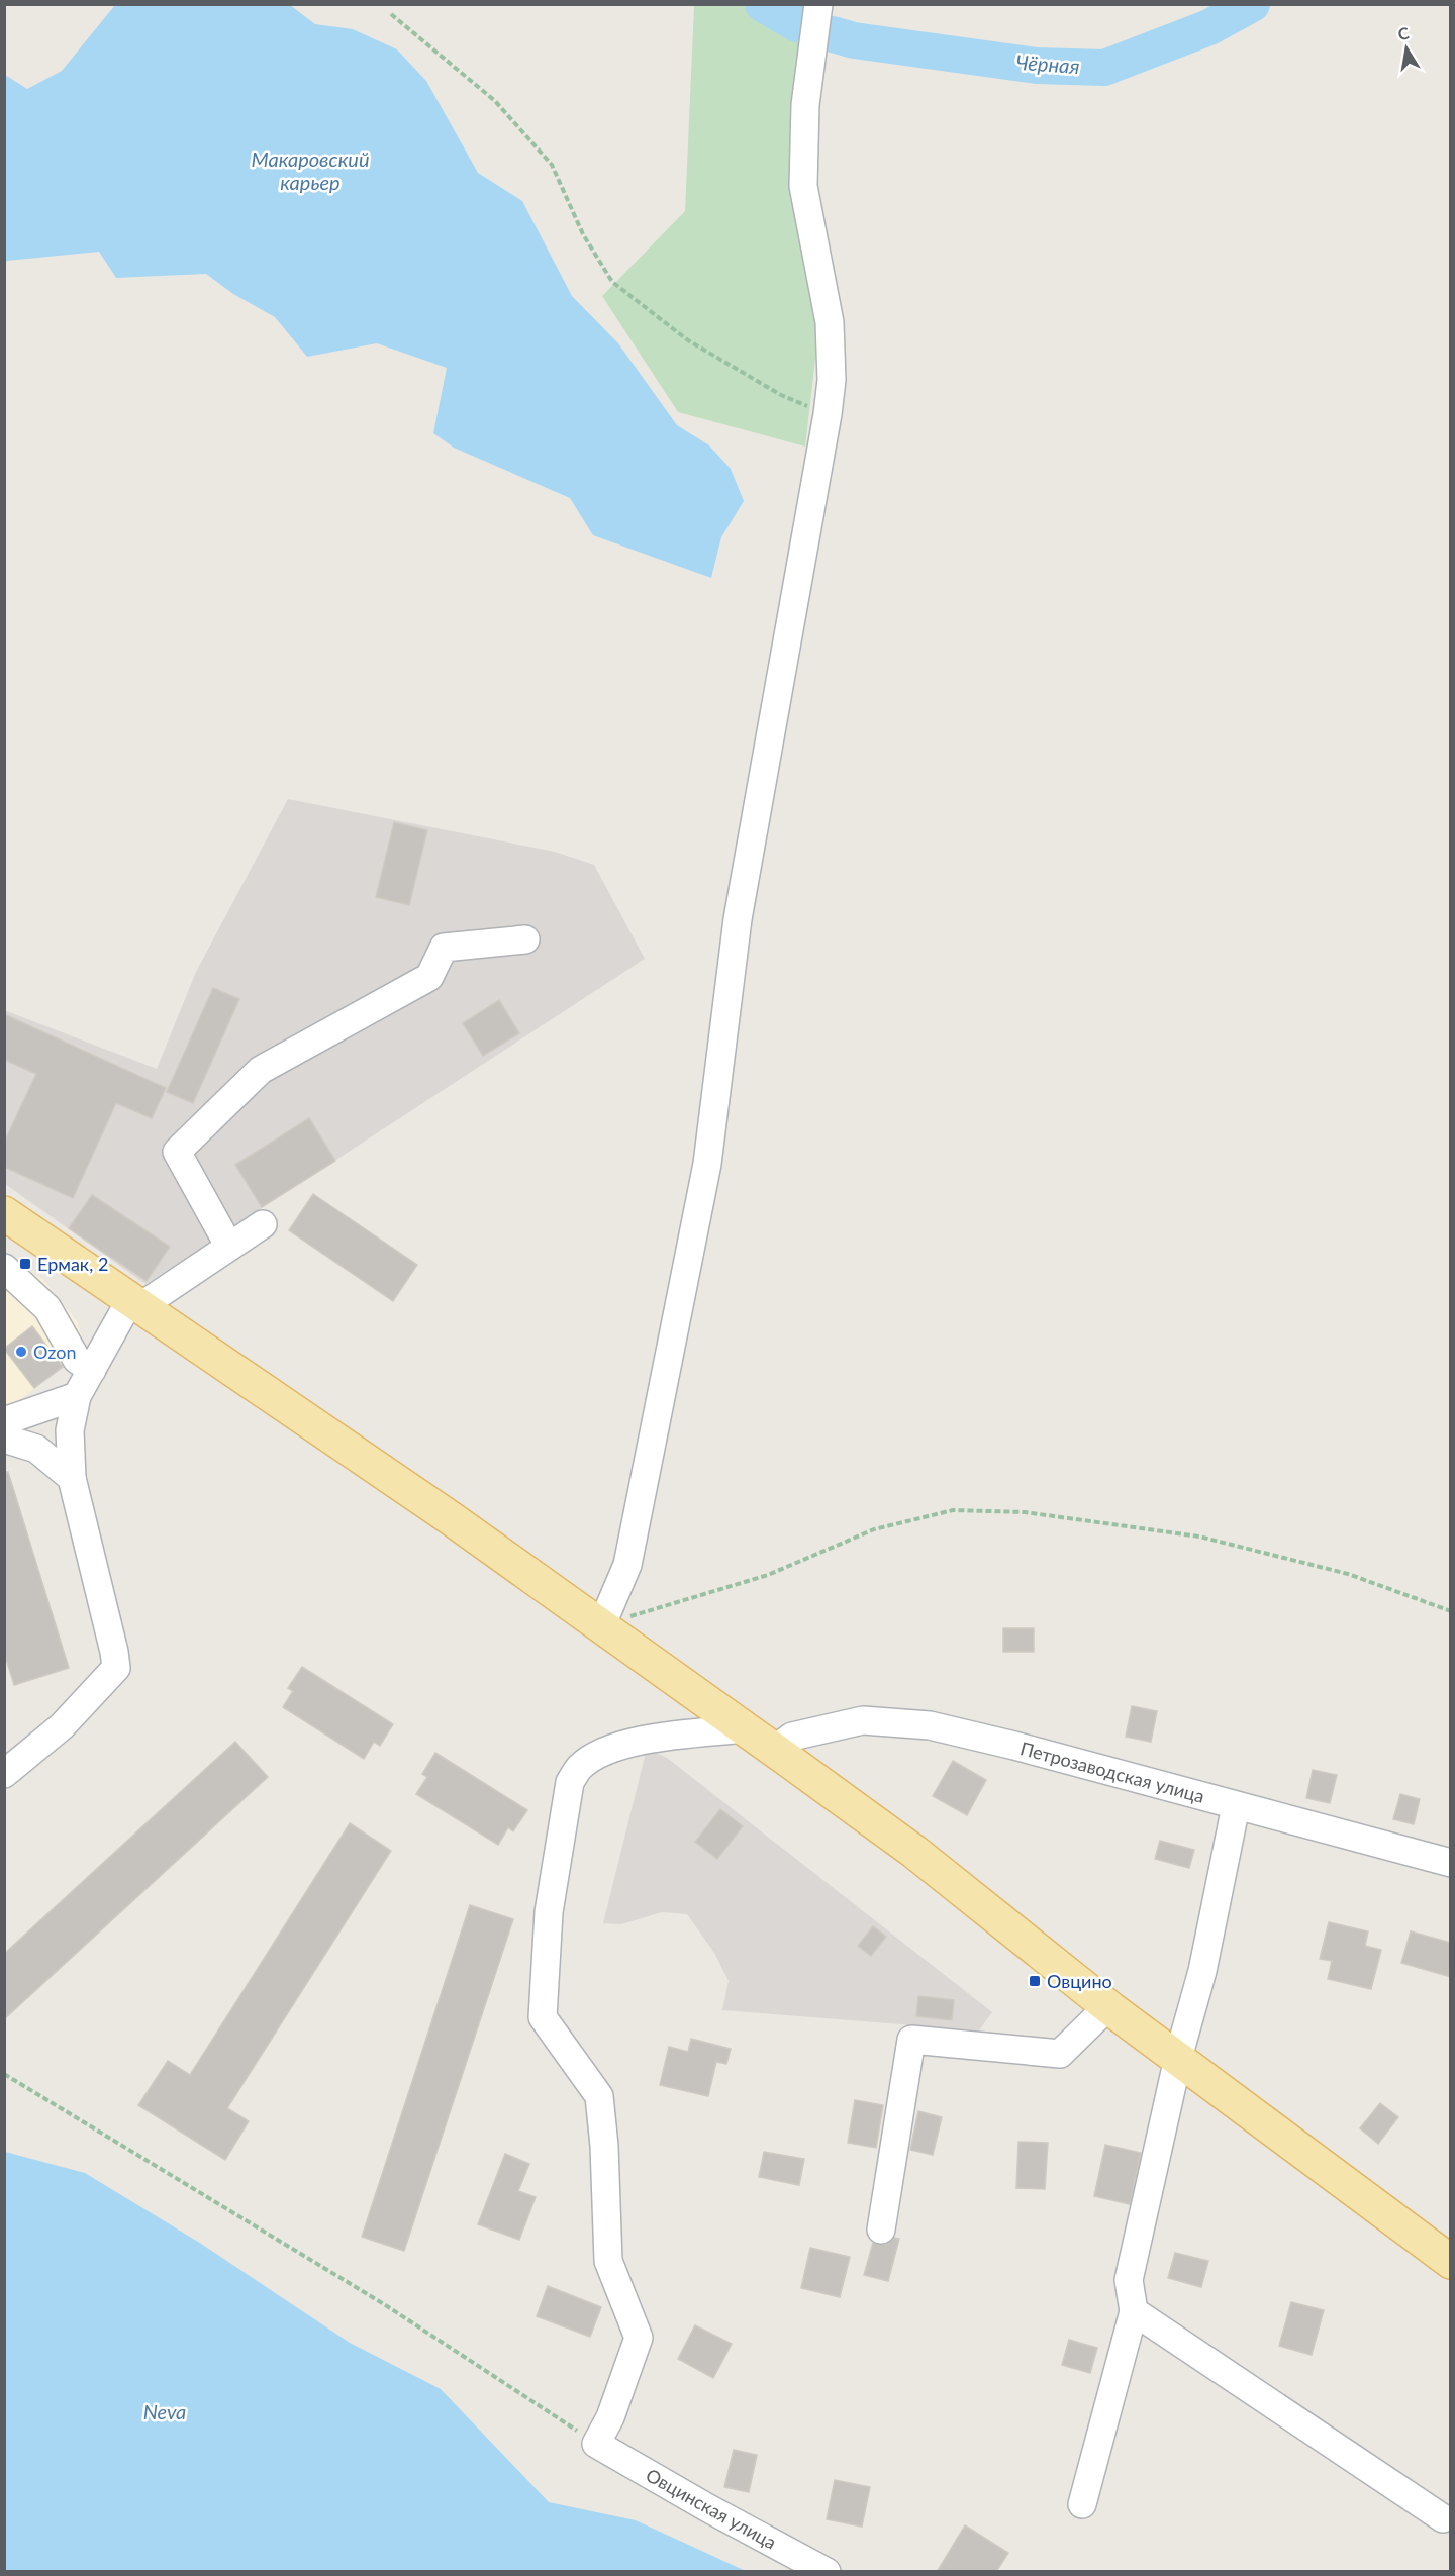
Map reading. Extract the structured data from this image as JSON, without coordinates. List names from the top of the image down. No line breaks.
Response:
{"streets":{"street":["Петрозаводская улица","Овцинская улица"]},"water":["Чёрная","Макаровский карьер","Neva"],"places":{"transit":["Ермак, 2","Овцино"],"other":["Ozon"]},"north":"top"}
